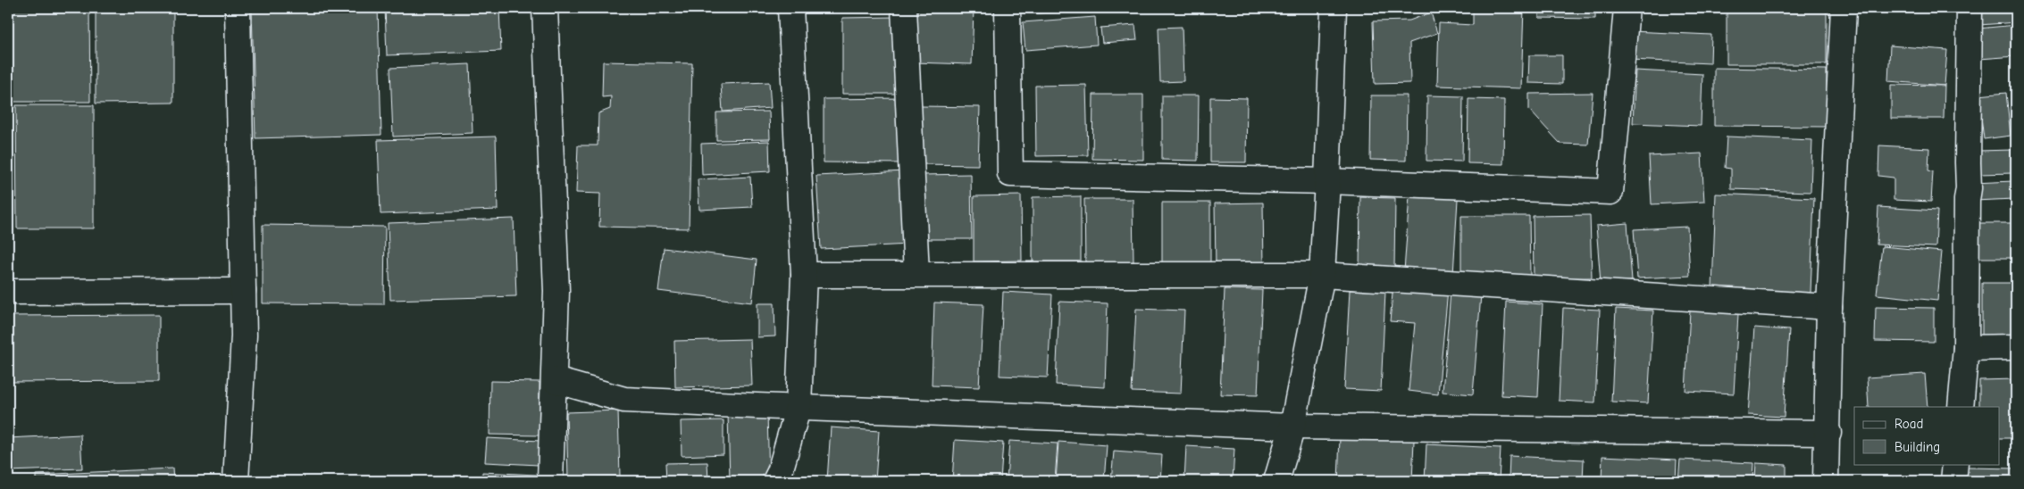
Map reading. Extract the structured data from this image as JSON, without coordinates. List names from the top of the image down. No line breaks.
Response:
{"legend":["Road","Building"]}
